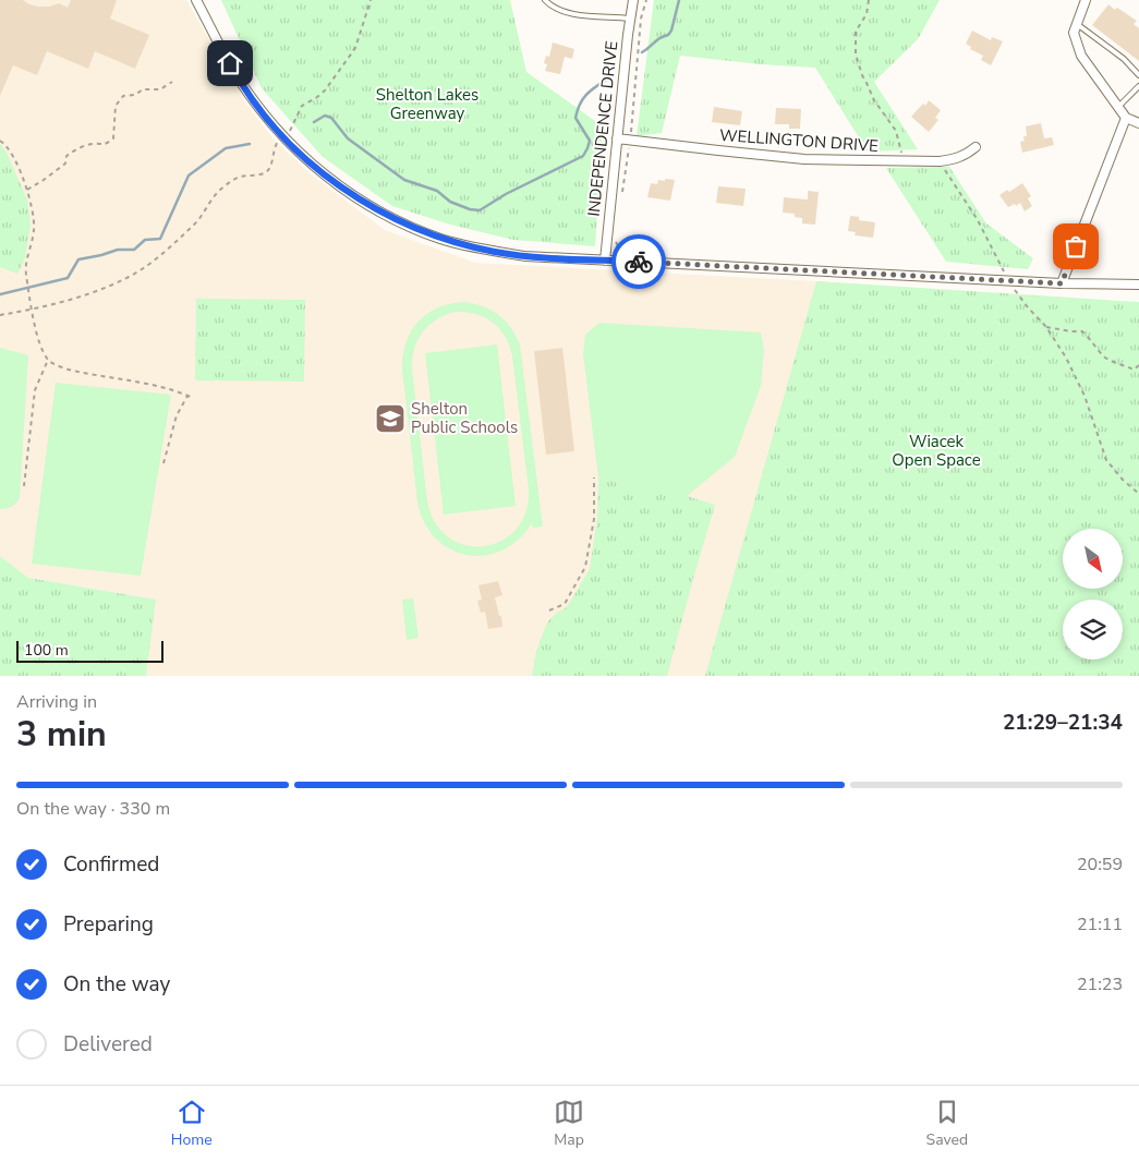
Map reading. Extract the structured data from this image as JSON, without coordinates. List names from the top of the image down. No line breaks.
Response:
{"streets":{"street":["INDEPENDENCE DRIVE","WELLINGTON DRIVE"]},"crossings":[["INDEPENDENCE DRIVE","WELLINGTON DRIVE"]],"parks":["Shelton Lakes Greenway","Wiacek Open Space"],"places":{"school or university":["Shelton Public Schools"]},"scale_bar":"100 m","north":"bottom right","page":{"scale":"100 m","heading":["3 min","Arriving in","21:29–21:34"],"bar":"On the way · 330 m","list":[["Confirmed","20:59"],["Preparing","21:11"],["On the way","21:23"],"Delivered"],"tabs":["Home","Map","Saved"]}}
